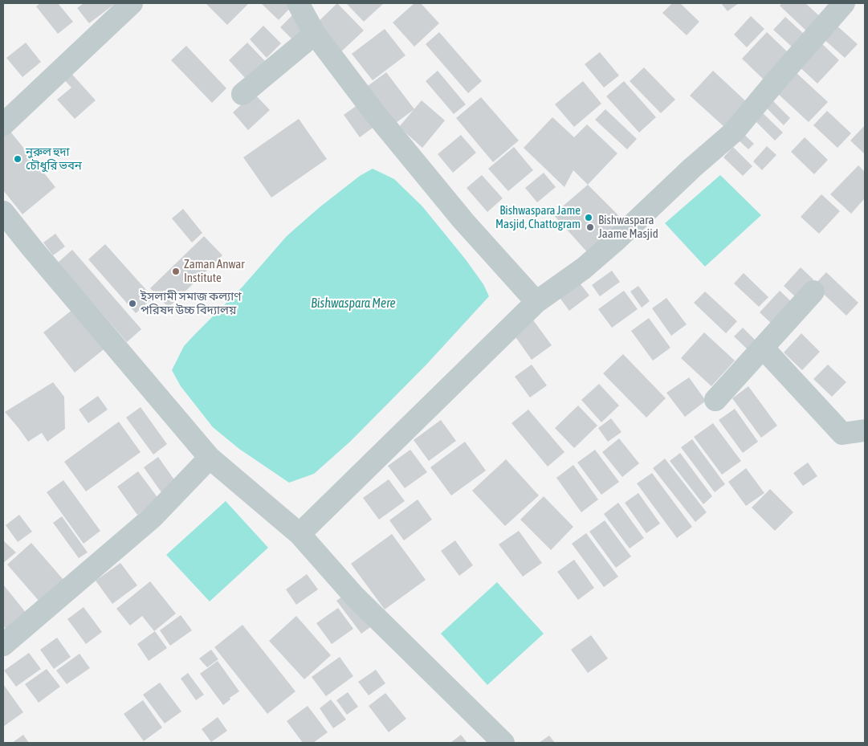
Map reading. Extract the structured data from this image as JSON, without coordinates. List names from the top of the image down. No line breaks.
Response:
{"water":["Bishwaspara Mere"],"places":["নুরুল হুদা চৌধুরি ভবন","Bishwaspara Jame Masjid, Chattogram","Bishwaspara Jaame Masjid","Zaman Anwar Institute","ইসলামী সমাজ কল্যাণ পরিষদ উচ্চ বিদ্যালয়"]}
